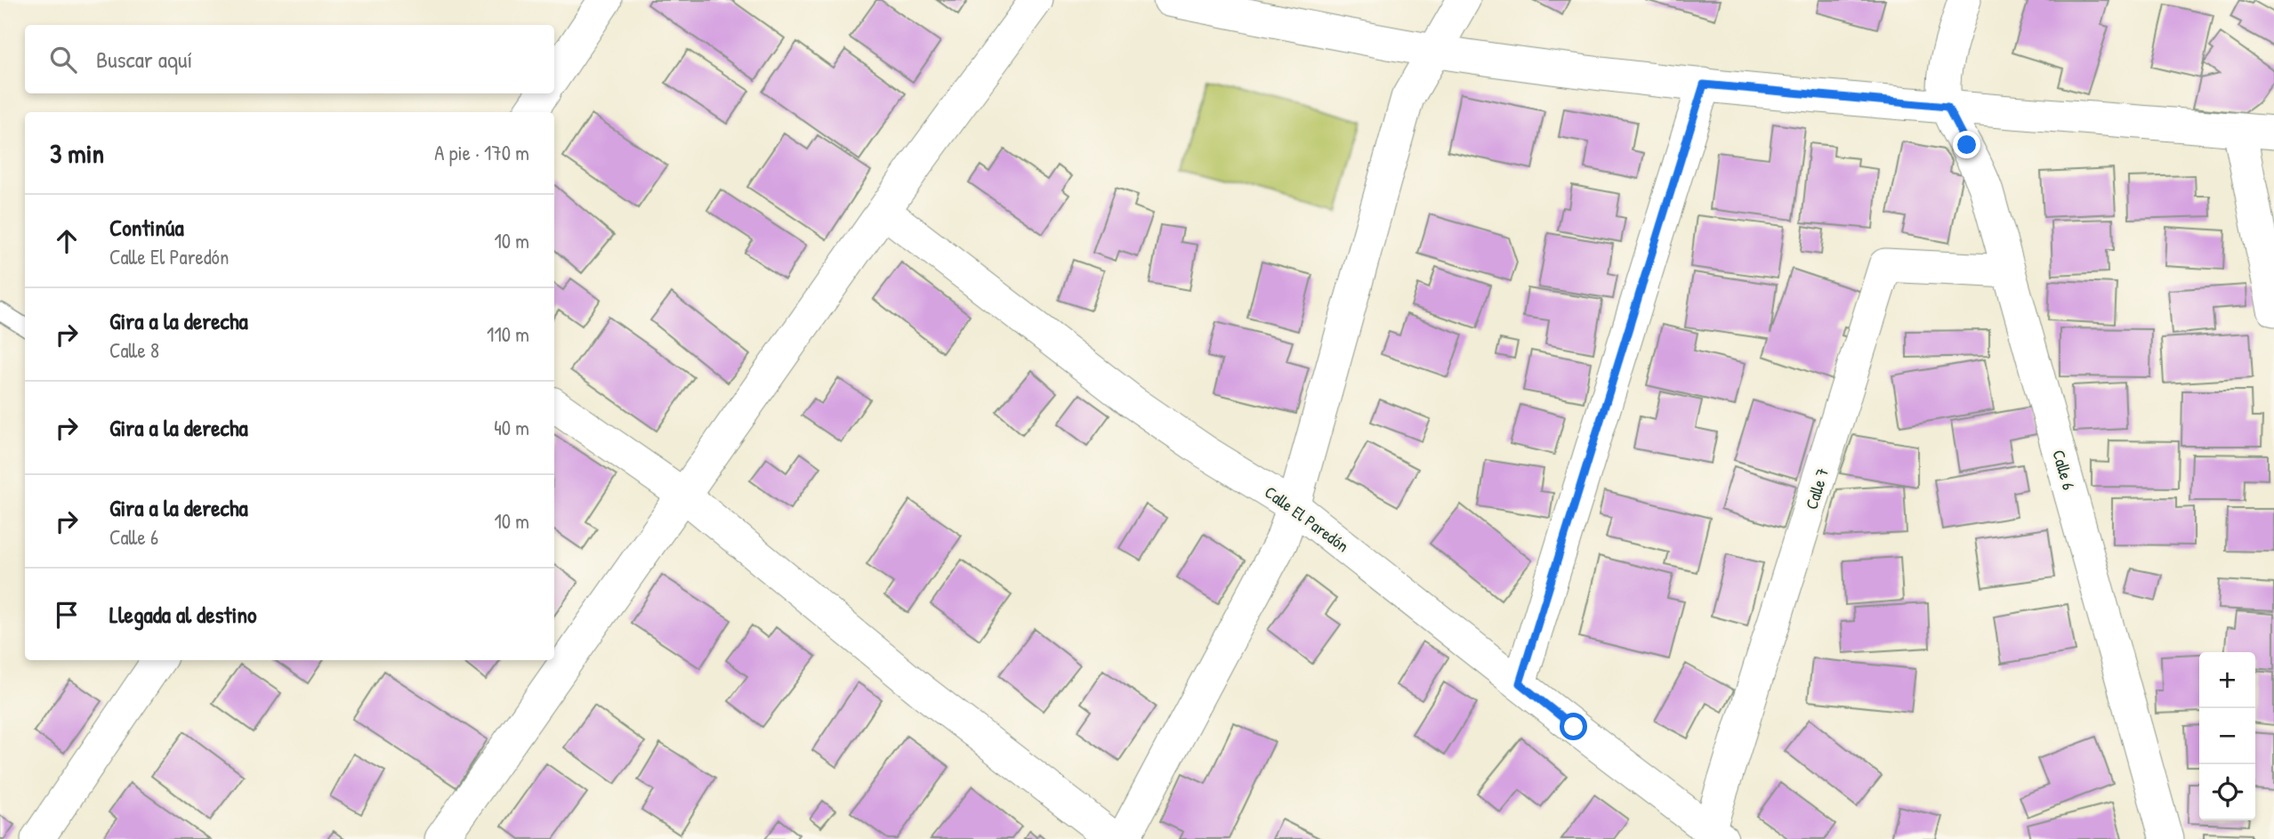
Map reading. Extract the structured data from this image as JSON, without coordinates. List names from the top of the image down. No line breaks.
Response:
{"streets":{"street":["Calle 6","Calle 7","Calle El Paredón"]},"crossings":[["Calle 6","Calle 7"],["Calle 7","Calle El Paredón"]],"page":{"search":"Buscar aquí","heading":["3 min","A pie · 170 m"],"list":[["Continúa","Calle El Paredón","10 m"],["Gira a la derecha","Calle 8","110 m"],["Gira a la derecha","40 m"],["Gira a la derecha","Calle 6","10 m"],"Llegada al destino"],"map_buttons":["+","−"]}}
